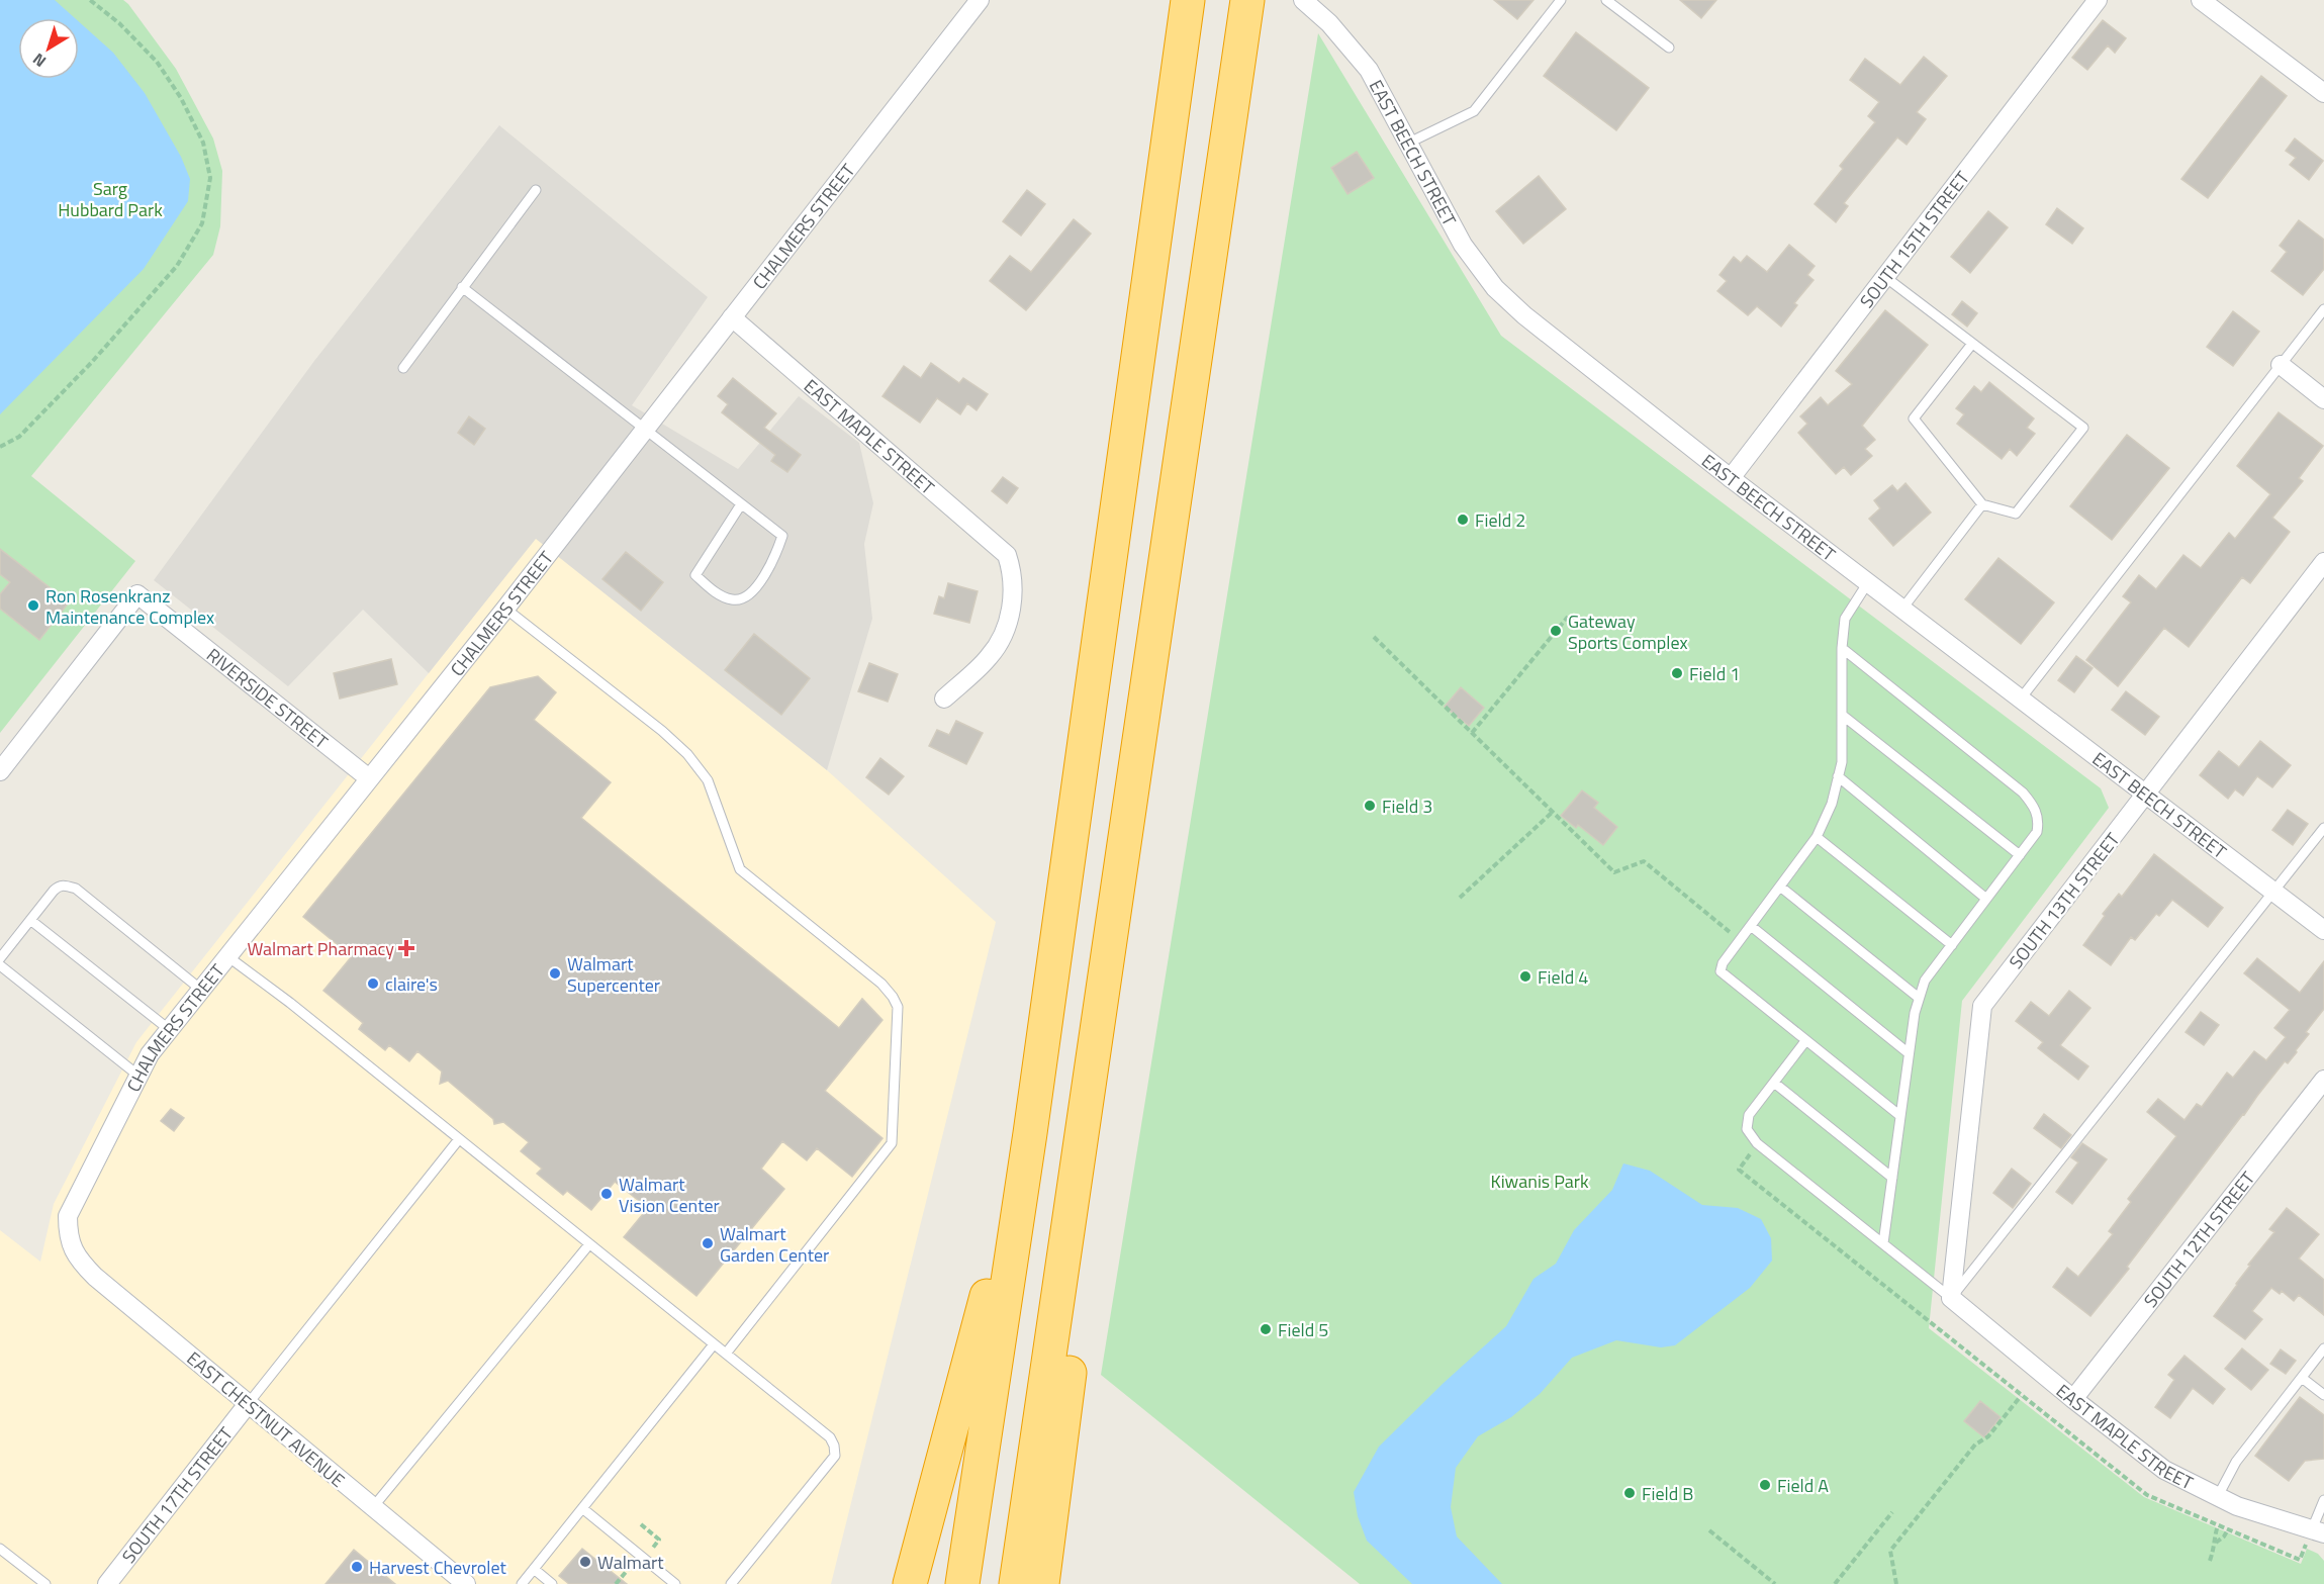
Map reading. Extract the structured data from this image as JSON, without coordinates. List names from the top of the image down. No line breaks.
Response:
{"streets":{"street":["EAST BEECH STREET","CHALMERS STREET","SOUTH 15TH STREET","EAST MAPLE STREET","RIVERSIDE STREET","SOUTH 13TH STREET","SOUTH 12TH STREET","EAST CHESTNUT AVENUE","SOUTH 17TH STREET"]},"crossings":[["EAST BEECH STREET","SOUTH 15TH STREET"],["EAST BEECH STREET","SOUTH 13TH STREET"],["CHALMERS STREET","EAST MAPLE STREET"],["CHALMERS STREET","RIVERSIDE STREET"],["CHALMERS STREET","EAST CHESTNUT AVENUE"],["EAST MAPLE STREET","SOUTH 13TH STREET"],["EAST MAPLE STREET","SOUTH 12TH STREET"],["EAST CHESTNUT AVENUE","SOUTH 17TH STREET"]],"parks":["Sarg Hubbard Park","Kiwanis Park"],"places":{"other":["Field 2","Ron Rosenkranz Maintenance Complex","Gateway Sports Complex","Field 1","Field 3","Walmart Supercenter","Field 4","claire's","Walmart Vision Center","Walmart Garden Center","Field 5","Field A","Field B","Walmart","Harvest Chevrolet"],"health":["Walmart Pharmacy"]},"north":"bottom left"}
